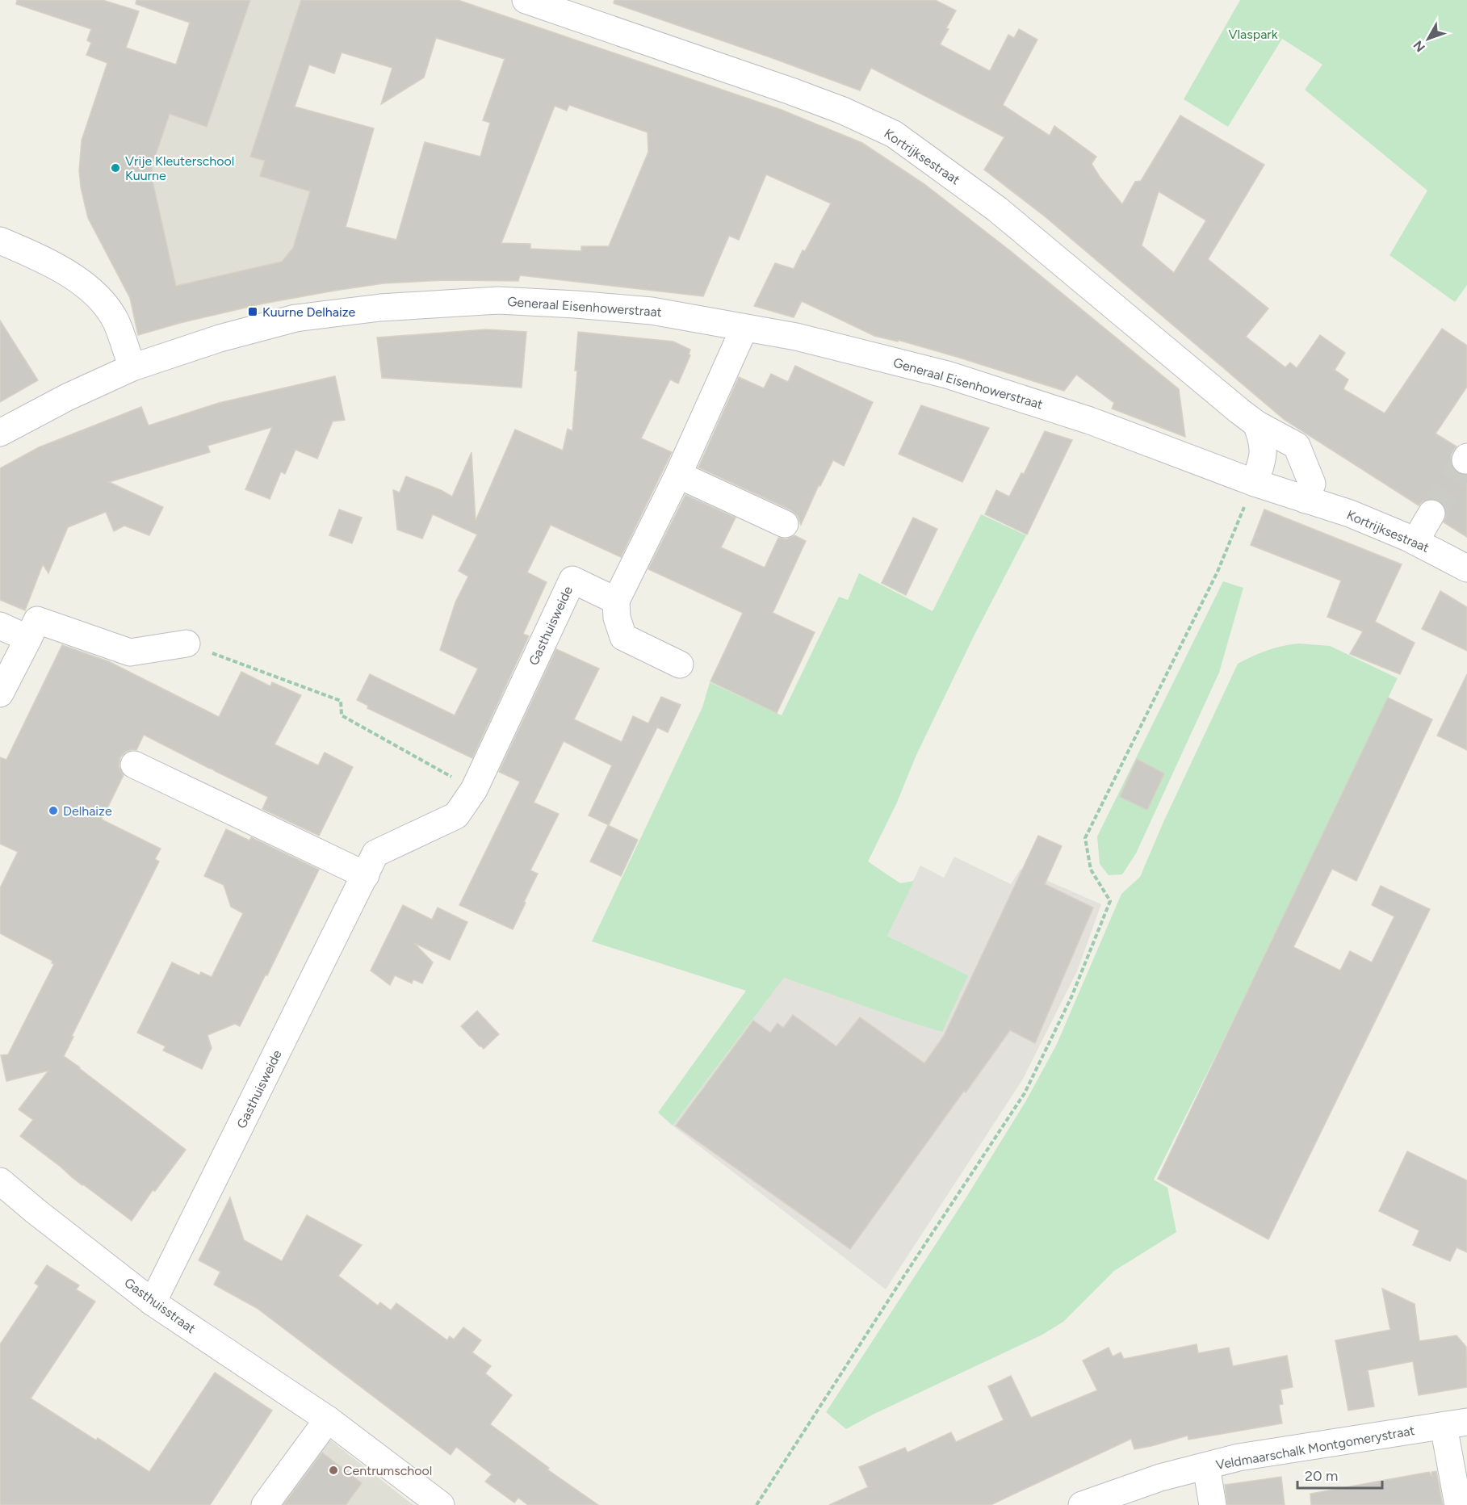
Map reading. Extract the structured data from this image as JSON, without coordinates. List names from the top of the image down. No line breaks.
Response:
{"streets":{"street":["Kortrijksestraat","Generaal Eisenhowerstraat","Gasthuisweide","Gasthuisstraat","Veldmaarschalk Montgomerystraat"]},"crossings":[["Kortrijksestraat","Generaal Eisenhowerstraat"],["Gasthuisweide","Gasthuisstraat"]],"parks":["Vlaspark"],"places":{"other":["Vrije Kleuterschool Kuurne","Delhaize","Centrumschool"],"transit":["Kuurne Delhaize"]},"scale_bar":"20 m","north":"bottom left"}
